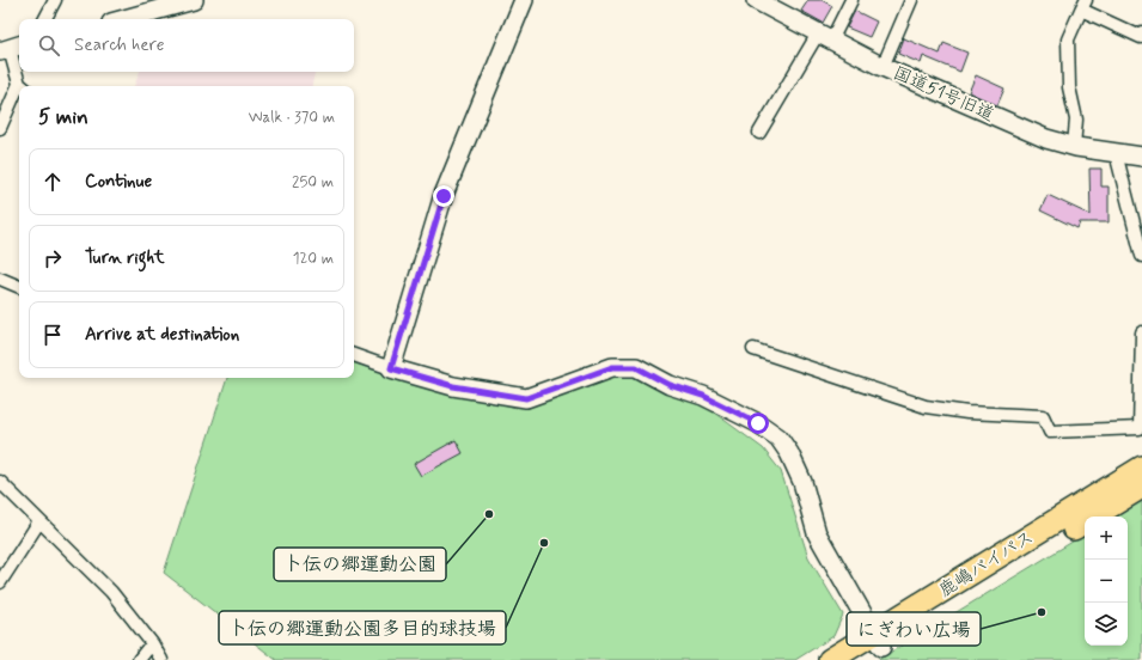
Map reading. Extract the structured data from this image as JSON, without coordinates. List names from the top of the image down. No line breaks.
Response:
{"streets":{"highway":["鹿嶋バイパス"],"street":["国道51号旧道"]},"places":["卜伝の郷運動公園","卜伝の郷運動公園多目的球技場","にぎわい広場"],"page":{"search":"Search here","heading":["5 min","Walk · 370 m"],"list":[["Continue","250 m"],["Turn right","120 m"],"Arrive at destination"],"map_buttons":["+","−"]}}
